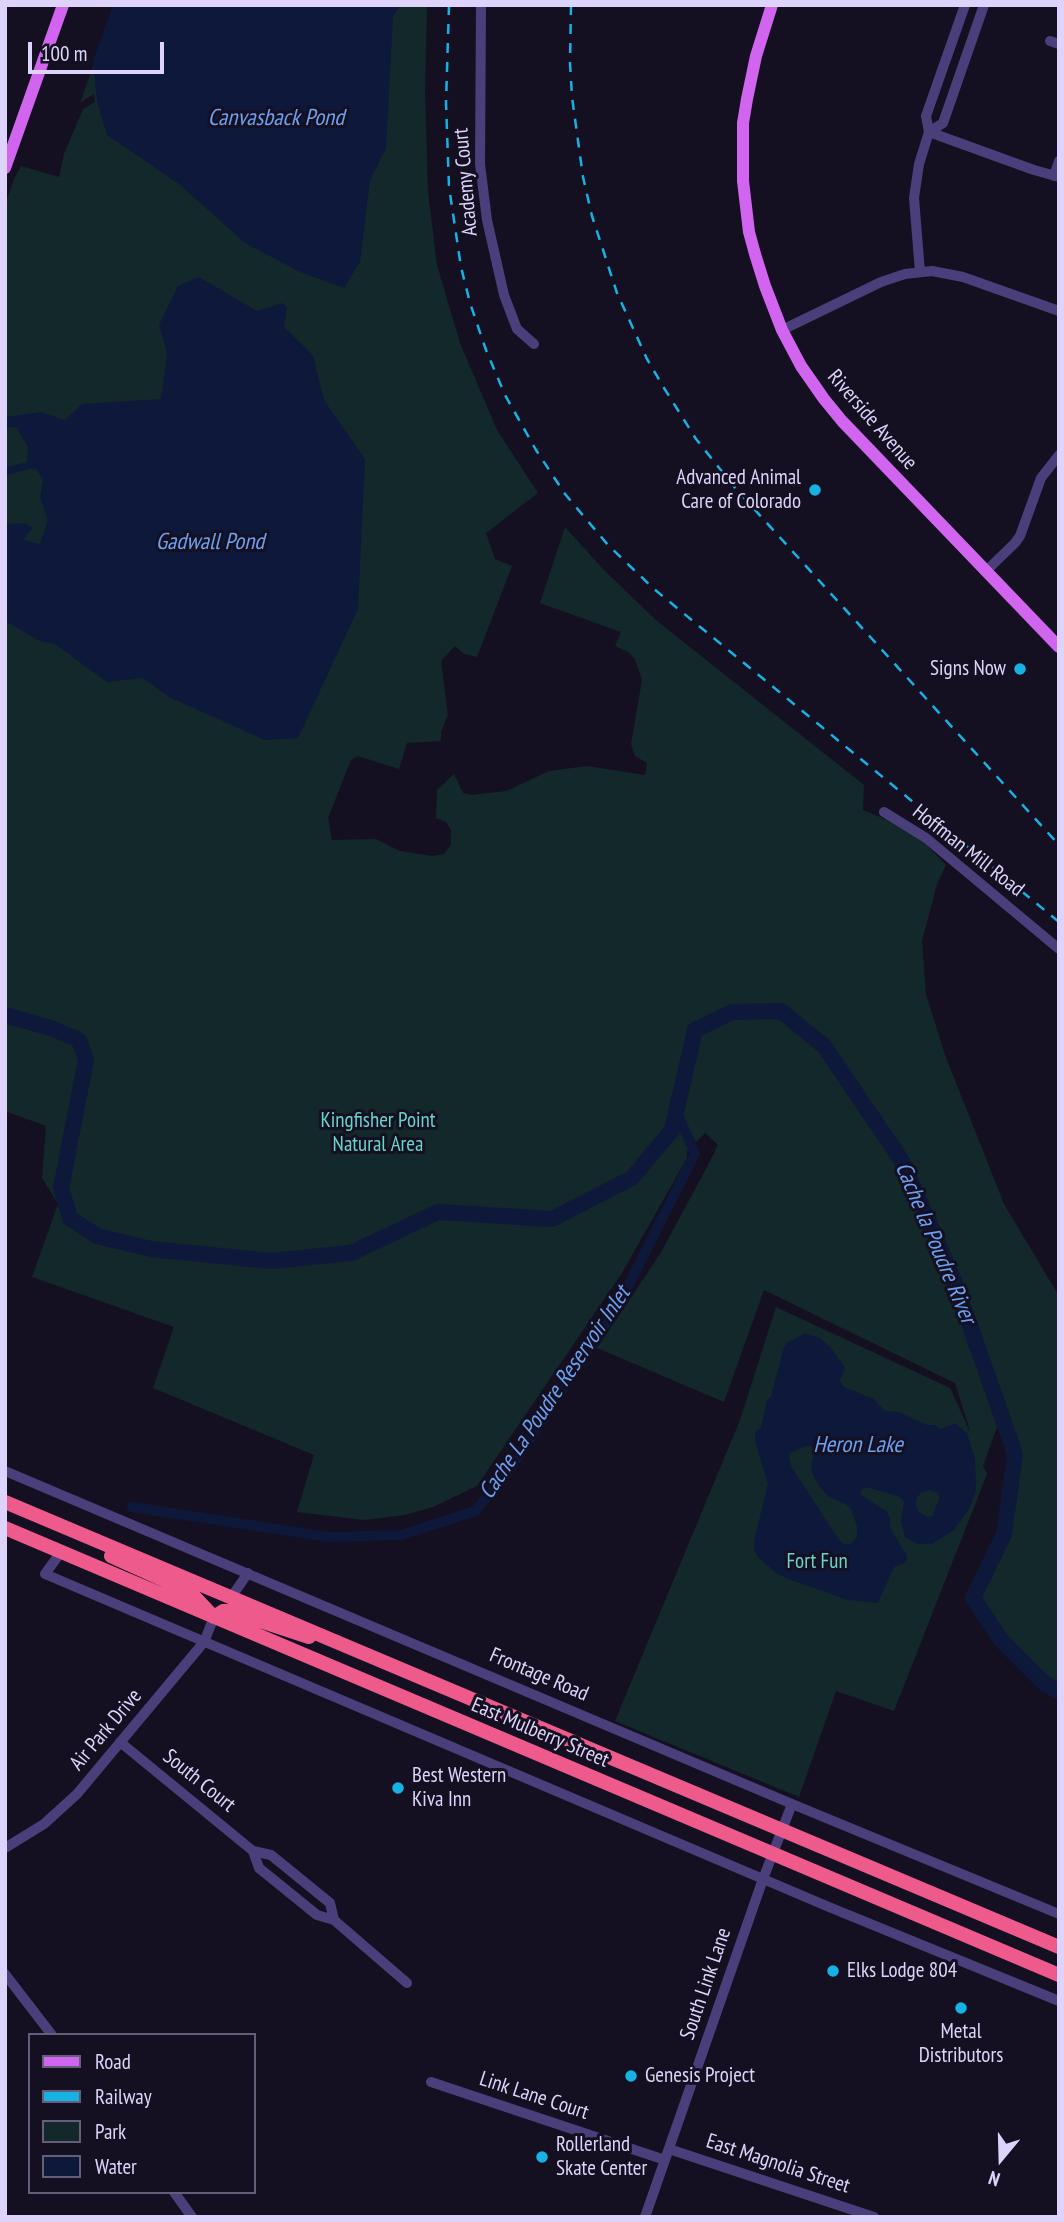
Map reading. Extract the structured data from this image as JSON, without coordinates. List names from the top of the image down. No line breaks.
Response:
{"streets":{"highway":["East Mulberry Street"],"main road":["Riverside Avenue"],"street":["Academy Court","Hoffman Mill Road","Frontage Road","Air Park Drive","South Court","South Link Lane","Link Lane Court","East Magnolia Street"]},"crossings":[["Frontage Road","South Link Lane"],["Air Park Drive","East Mulberry Street"],["Air Park Drive","South Court"],["East Mulberry Street","South Link Lane"],["South Link Lane","Link Lane Court"],["South Link Lane","East Magnolia Street"]],"water":["Canvasback Pond","Gadwall Pond","Cache la Poudre River","Cache La Poudre Reservoir Inlet","Heron Lake"],"parks":["Kingfisher Point Natural Area","Fort Fun"],"places":["Advanced Animal Care of Colorado","Signs Now","Best Western Kiva Inn","Elks Lodge 804","Metal Distributors","Genesis Project","Rollerland Skate Center"],"legend":["Road","Railway","Park","Water"],"scale_bar":"100 m","north":"bottom"}
